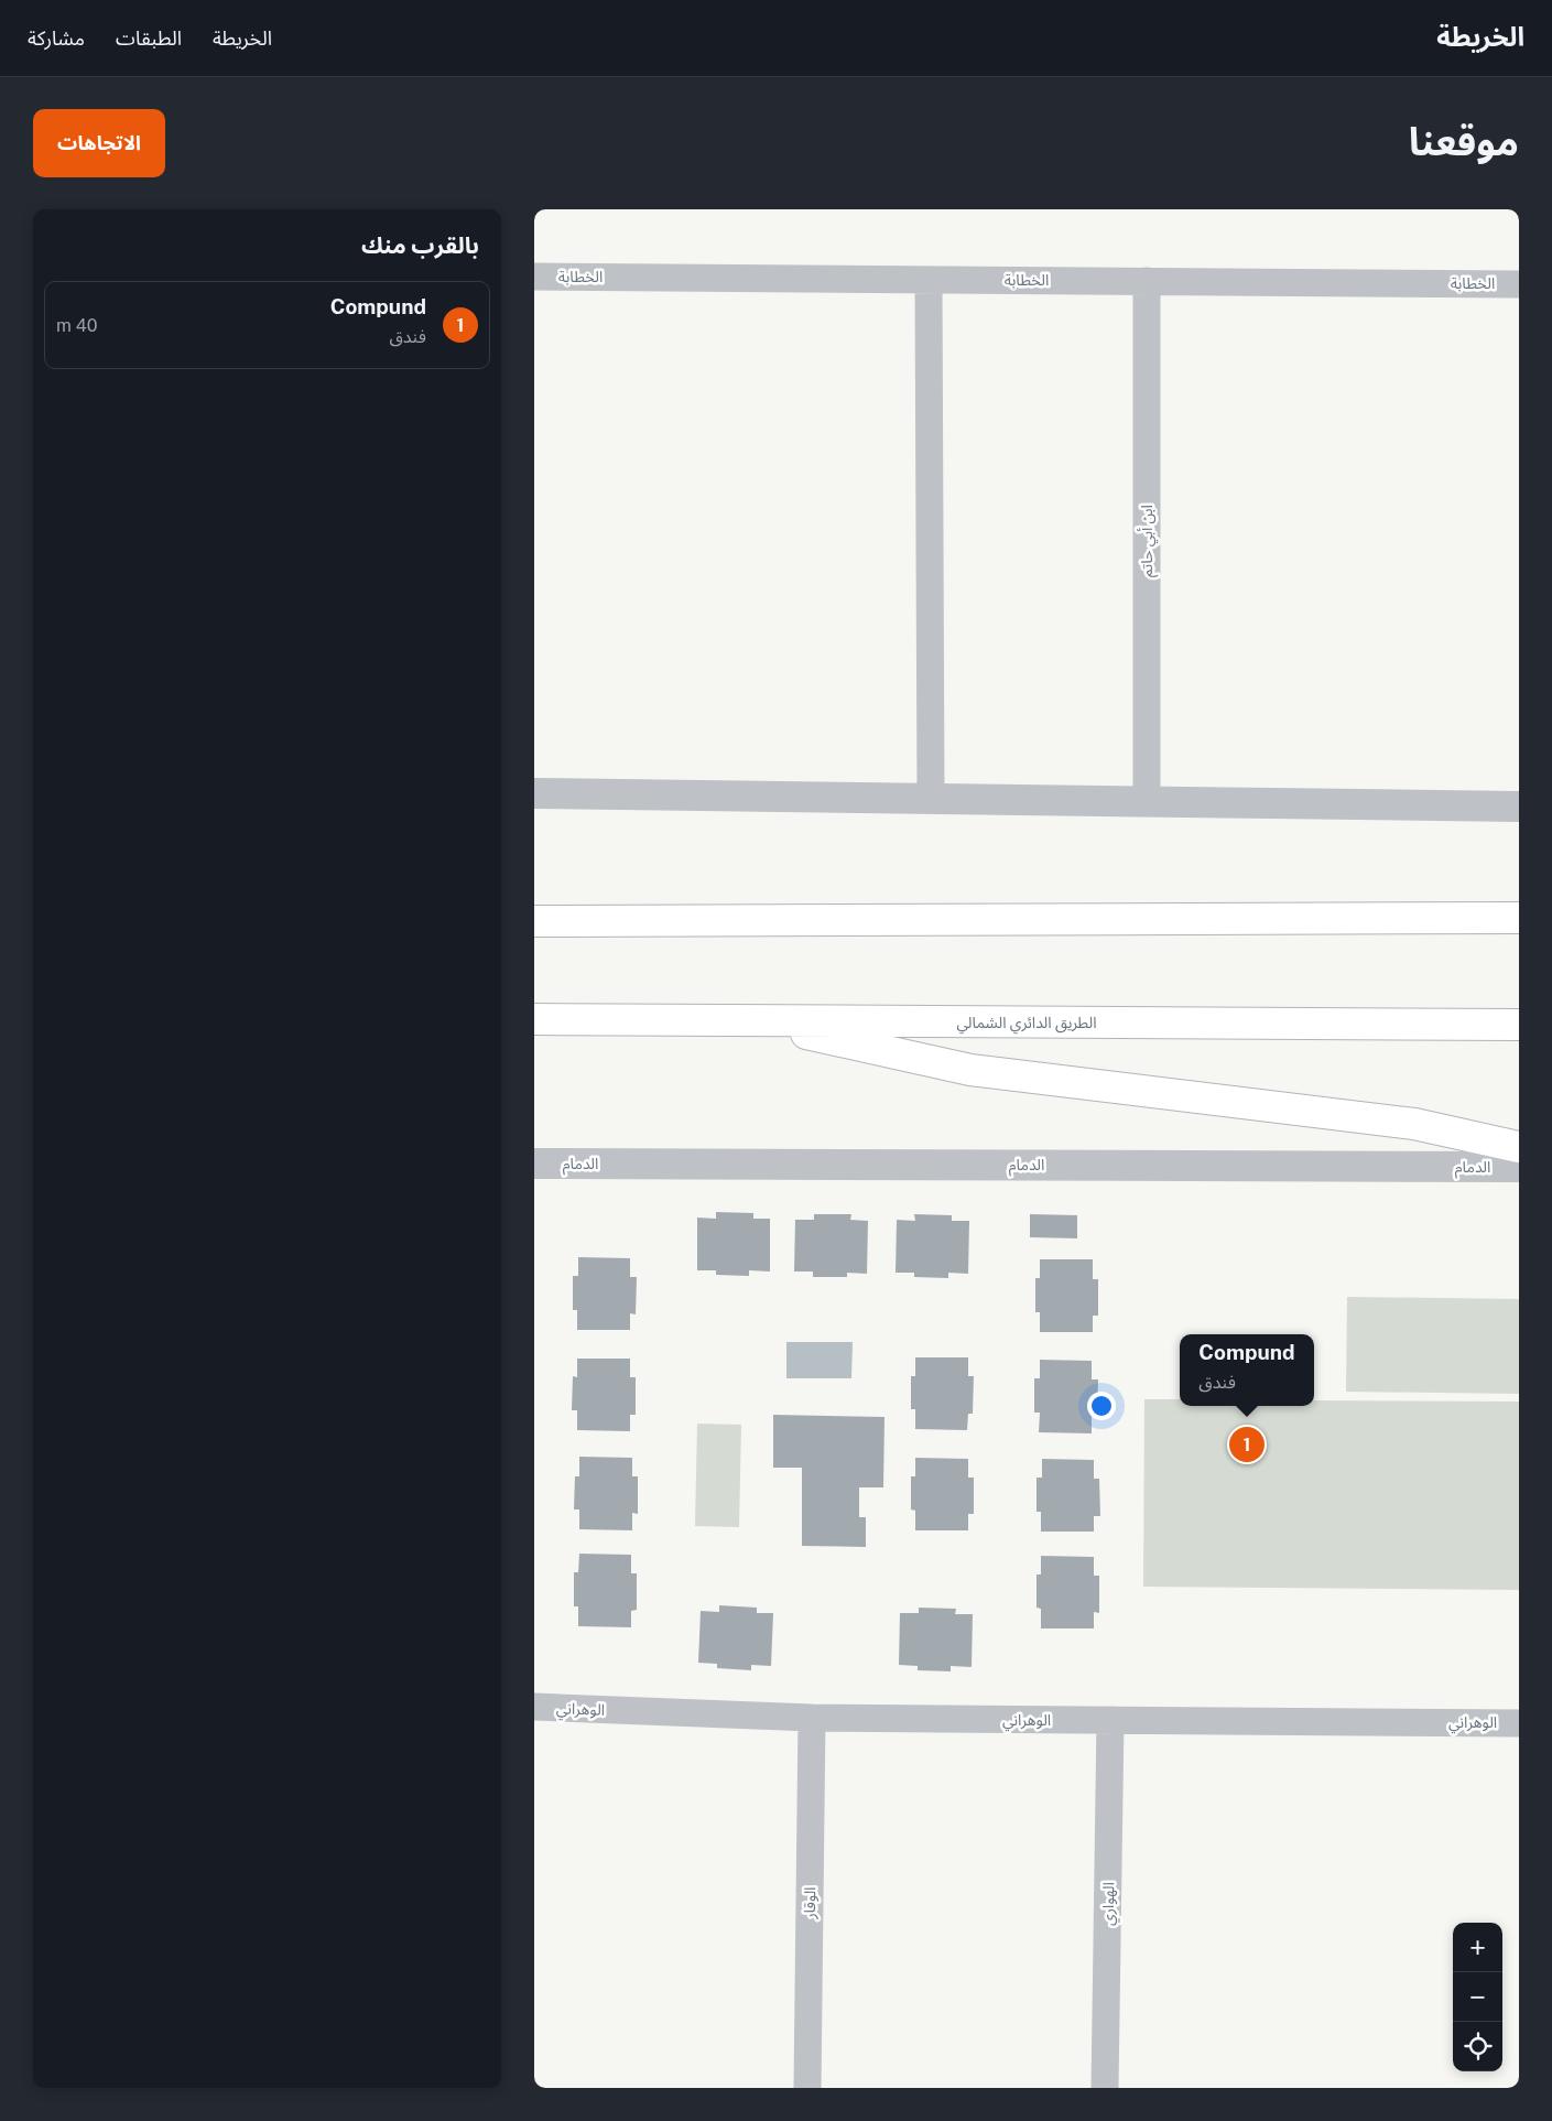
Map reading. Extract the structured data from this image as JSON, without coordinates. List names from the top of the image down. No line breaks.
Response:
{"streets":{"highway":["الطريق الدائري الشمالي"],"street":["الخطابة","ابن أبي حاتم","الدمام","الوهراني","الوقار","الهواري"]},"crossings":[["الخطابة","ابن أبي حاتم"],["الوهراني","الوقار"],["الوهراني","الهواري"]],"page":{"header":"الخريطة","nav":["الخريطة","الطبقات","مشاركة"],"title":"موقعنا","buttons":"الاتجاهات","heading":"بالقرب منك","list":[{"mark":"1","name":"Compund","note":"فندق","value":"40 m"}],"popup":["Compund","فندق"],"pins":"1","map_buttons":["+","−"]}}
